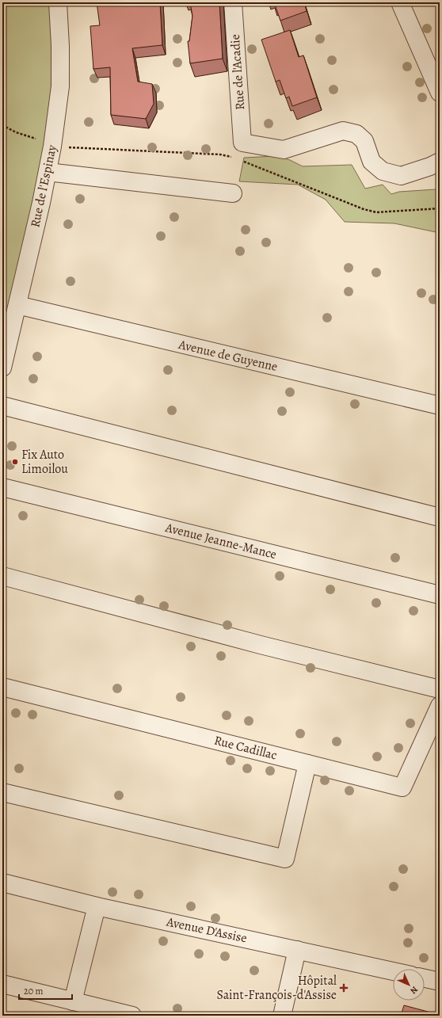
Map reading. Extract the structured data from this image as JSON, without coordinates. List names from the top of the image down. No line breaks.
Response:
{"streets":{"street":["Rue de l'Acadie","Rue de l'Espinay","Avenue de Guyenne","Avenue Jeanne-Mance","Rue Cadillac","Avenue D'Assise"]},"crossings":[["Rue de l'Espinay","Avenue de Guyenne"]],"places":{"other":["Fix Auto Limoilou"],"health":["Hôpital Saint-François-d'Assise"]},"scale_bar":"20 m","north":"bottom right"}
